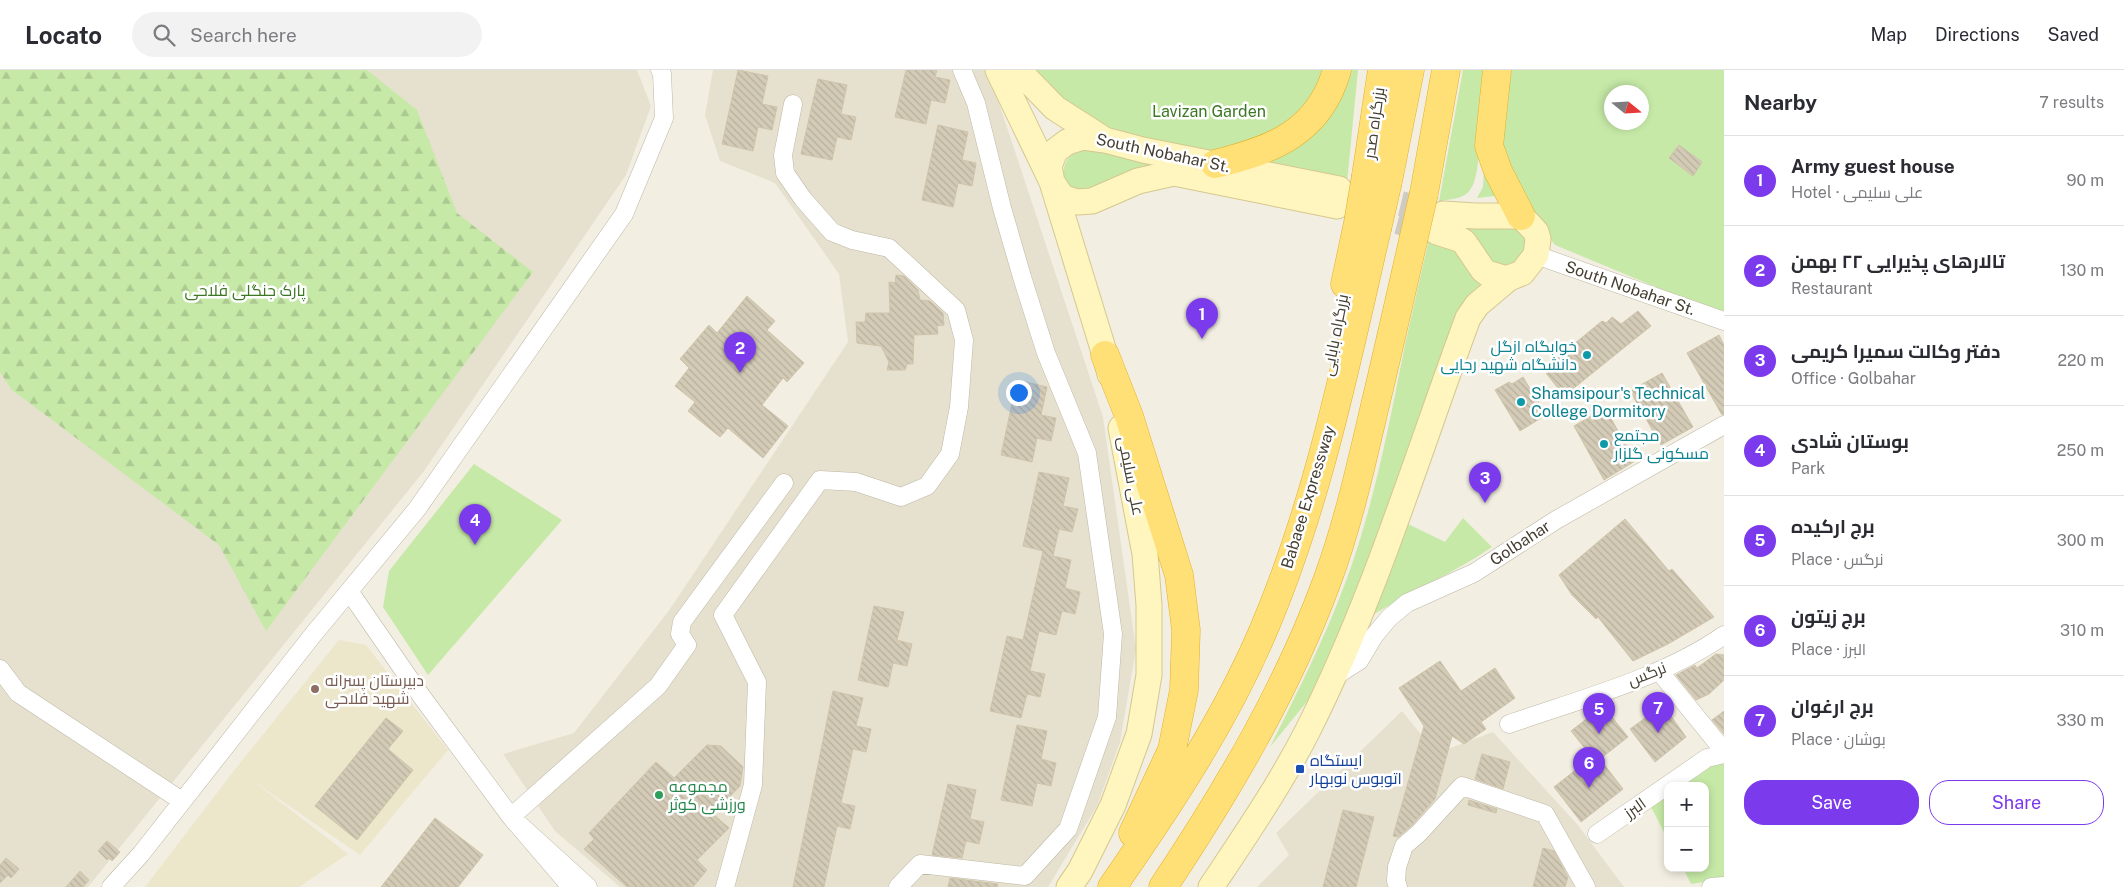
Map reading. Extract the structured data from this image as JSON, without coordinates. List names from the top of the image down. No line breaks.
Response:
{"streets":{"highway":["بزرگراه صدر","بزرگراه بابایی","Babaee Expressway"],"main road":["South Nobahar St.","علی سلیمی"],"street":["Golbahar","نرگس","البرز"]},"crossings":[["بزرگراه صدر","South Nobahar St."],["بزرگراه صدر","بزرگراه بابایی"],["بزرگراه صدر","Babaee Expressway"],["South Nobahar St.","بزرگراه بابایی"],["South Nobahar St.","علی سلیمی"],["South Nobahar St.","Babaee Expressway"],["بزرگراه بابایی","Babaee Expressway"]],"parks":["Lavizan Garden","پارک جنگلی فلاحی"],"places":{"other":["خوابگاه ازگل دانشگاه شهید رجایی","Shamsipour's Technical College Dormitory","مجتمع مسکونی گلزار","دبیرستان پسرانه شهید فلاحی","مجموعه ورزشی کوثر"],"transit":["ایستگاه اتوبوس نوبهار"]},"north":"right","page":{"header":"Locato","search":"Search here","nav":["Map","Directions","Saved"],"heading":["Nearby","7 results"],"list":[{"mark":"1","name":"Army guest house","note":"Hotel · علی سلیمی","value":"90 m"},{"mark":"2","name":"تالارهای پذیرایی ۲۲ بهمن","note":"Restaurant","value":"130 m"},{"mark":"3","name":"دفتر وکالت سمیرا کریمی","note":"Office · Golbahar","value":"220 m"},{"mark":"4","name":"بوستان شادی","note":"Park","value":"250 m"},{"mark":"5","name":"برج ارکیده","note":"Place · نرگس","value":"300 m"},{"mark":"6","name":"برج زیتون","note":"Place · البرز","value":"310 m"},{"mark":"7","name":"برج ارغوان","note":"Place · بوشان","value":"330 m"}],"pins":["1","2","3","4","7","5","6"],"buttons":["Save","Share"],"map_buttons":["+","−"]}}
